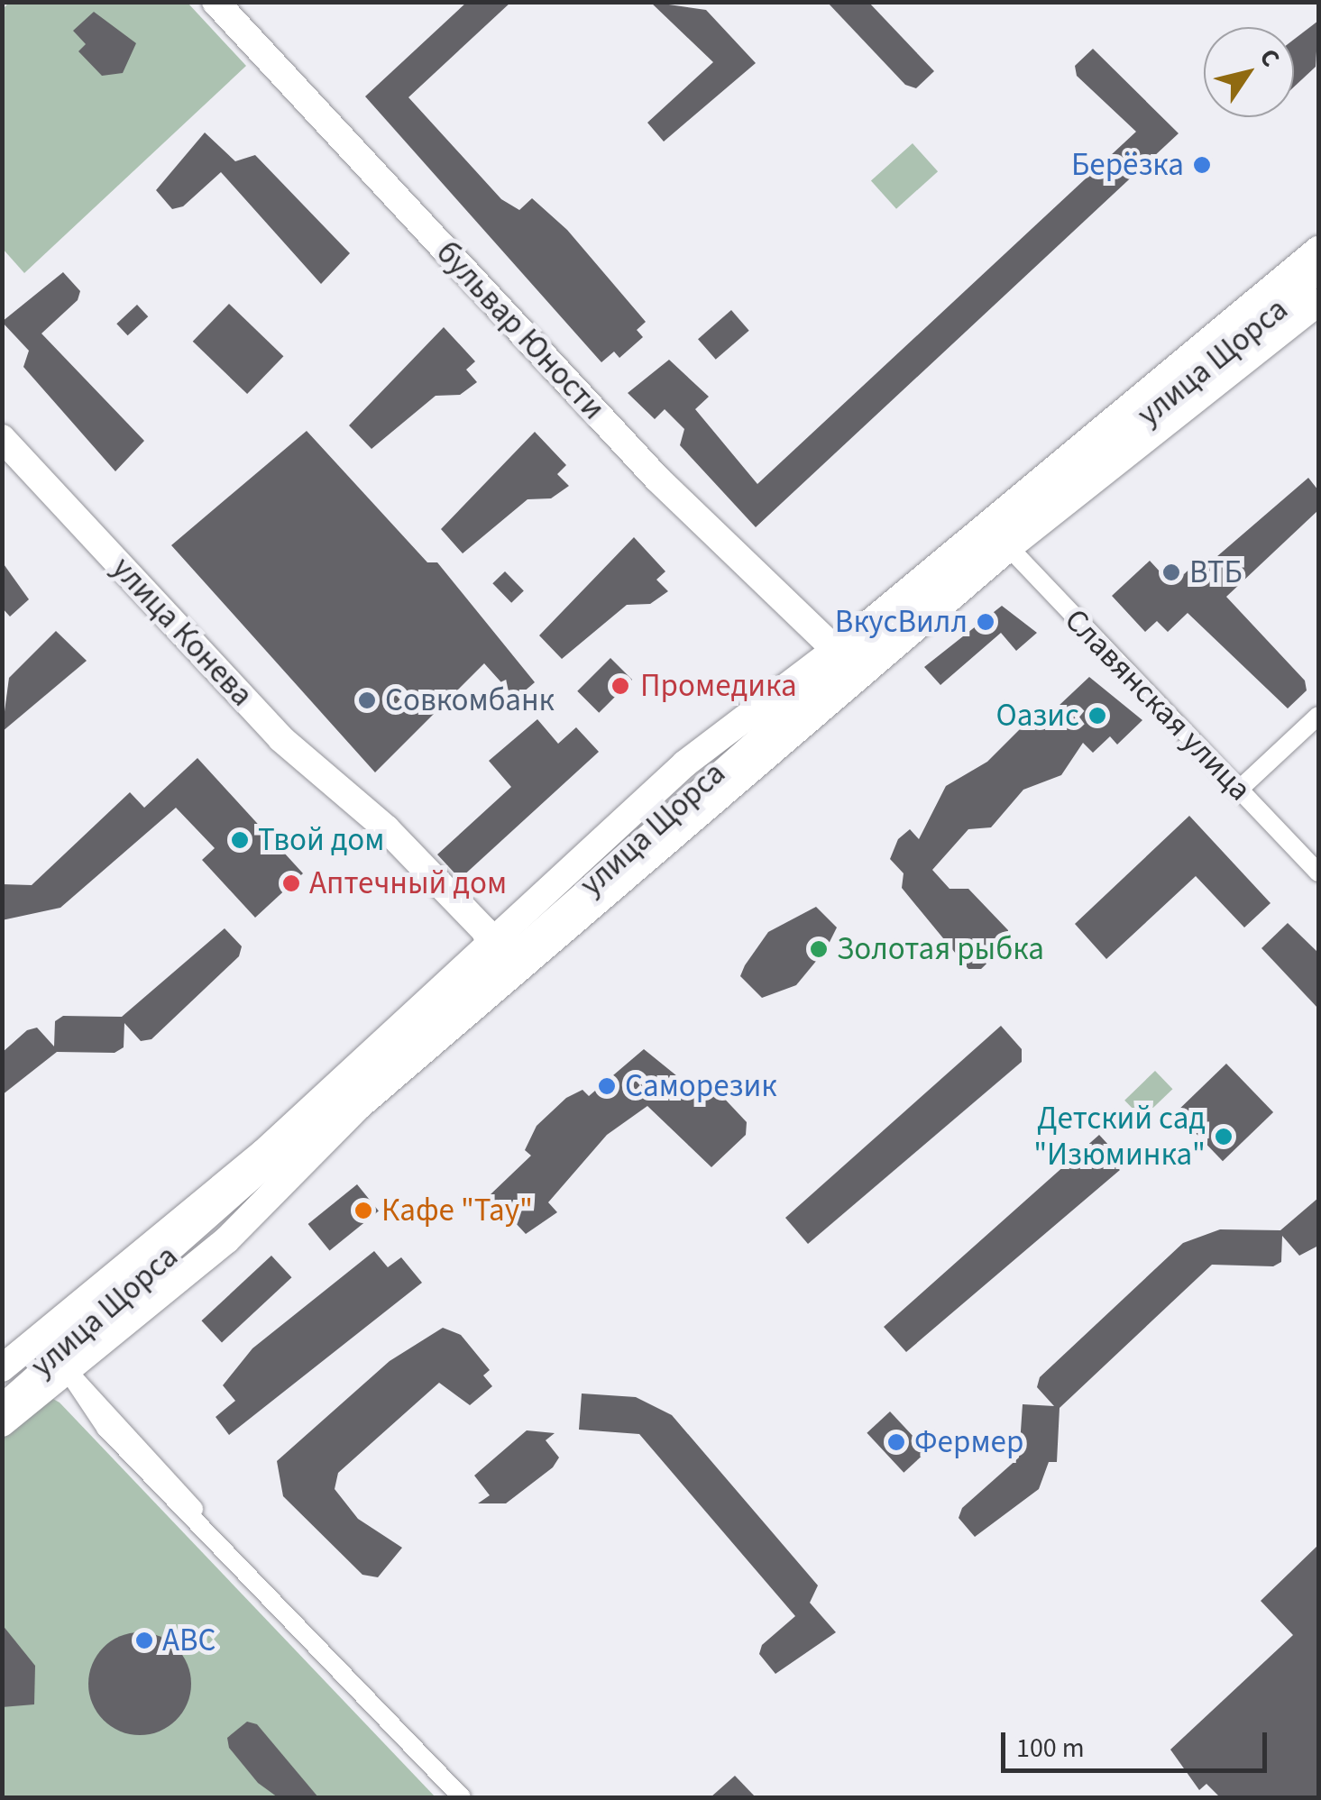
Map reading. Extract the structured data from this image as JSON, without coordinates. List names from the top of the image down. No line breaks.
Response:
{"streets":{"main road":["бульвар Юности","улица Щорса","улица Конева"],"street":["Славянская улица"]},"crossings":[["бульвар Юности","улица Щорса"],["улица Щорса","улица Конева"],["улица Щорса","Славянская улица"]],"places":["Берёзка","ВТБ","ВкусВилл","Промедика","Совкомбанк","Оазис","Твой дом","Аптечный дом","Золотая рыбка","Саморезик","Детский сад \"Изюминка\"","Кафе \"Тау\"","Фермер","АВС"],"scale_bar":"100 m","north":"top right"}
